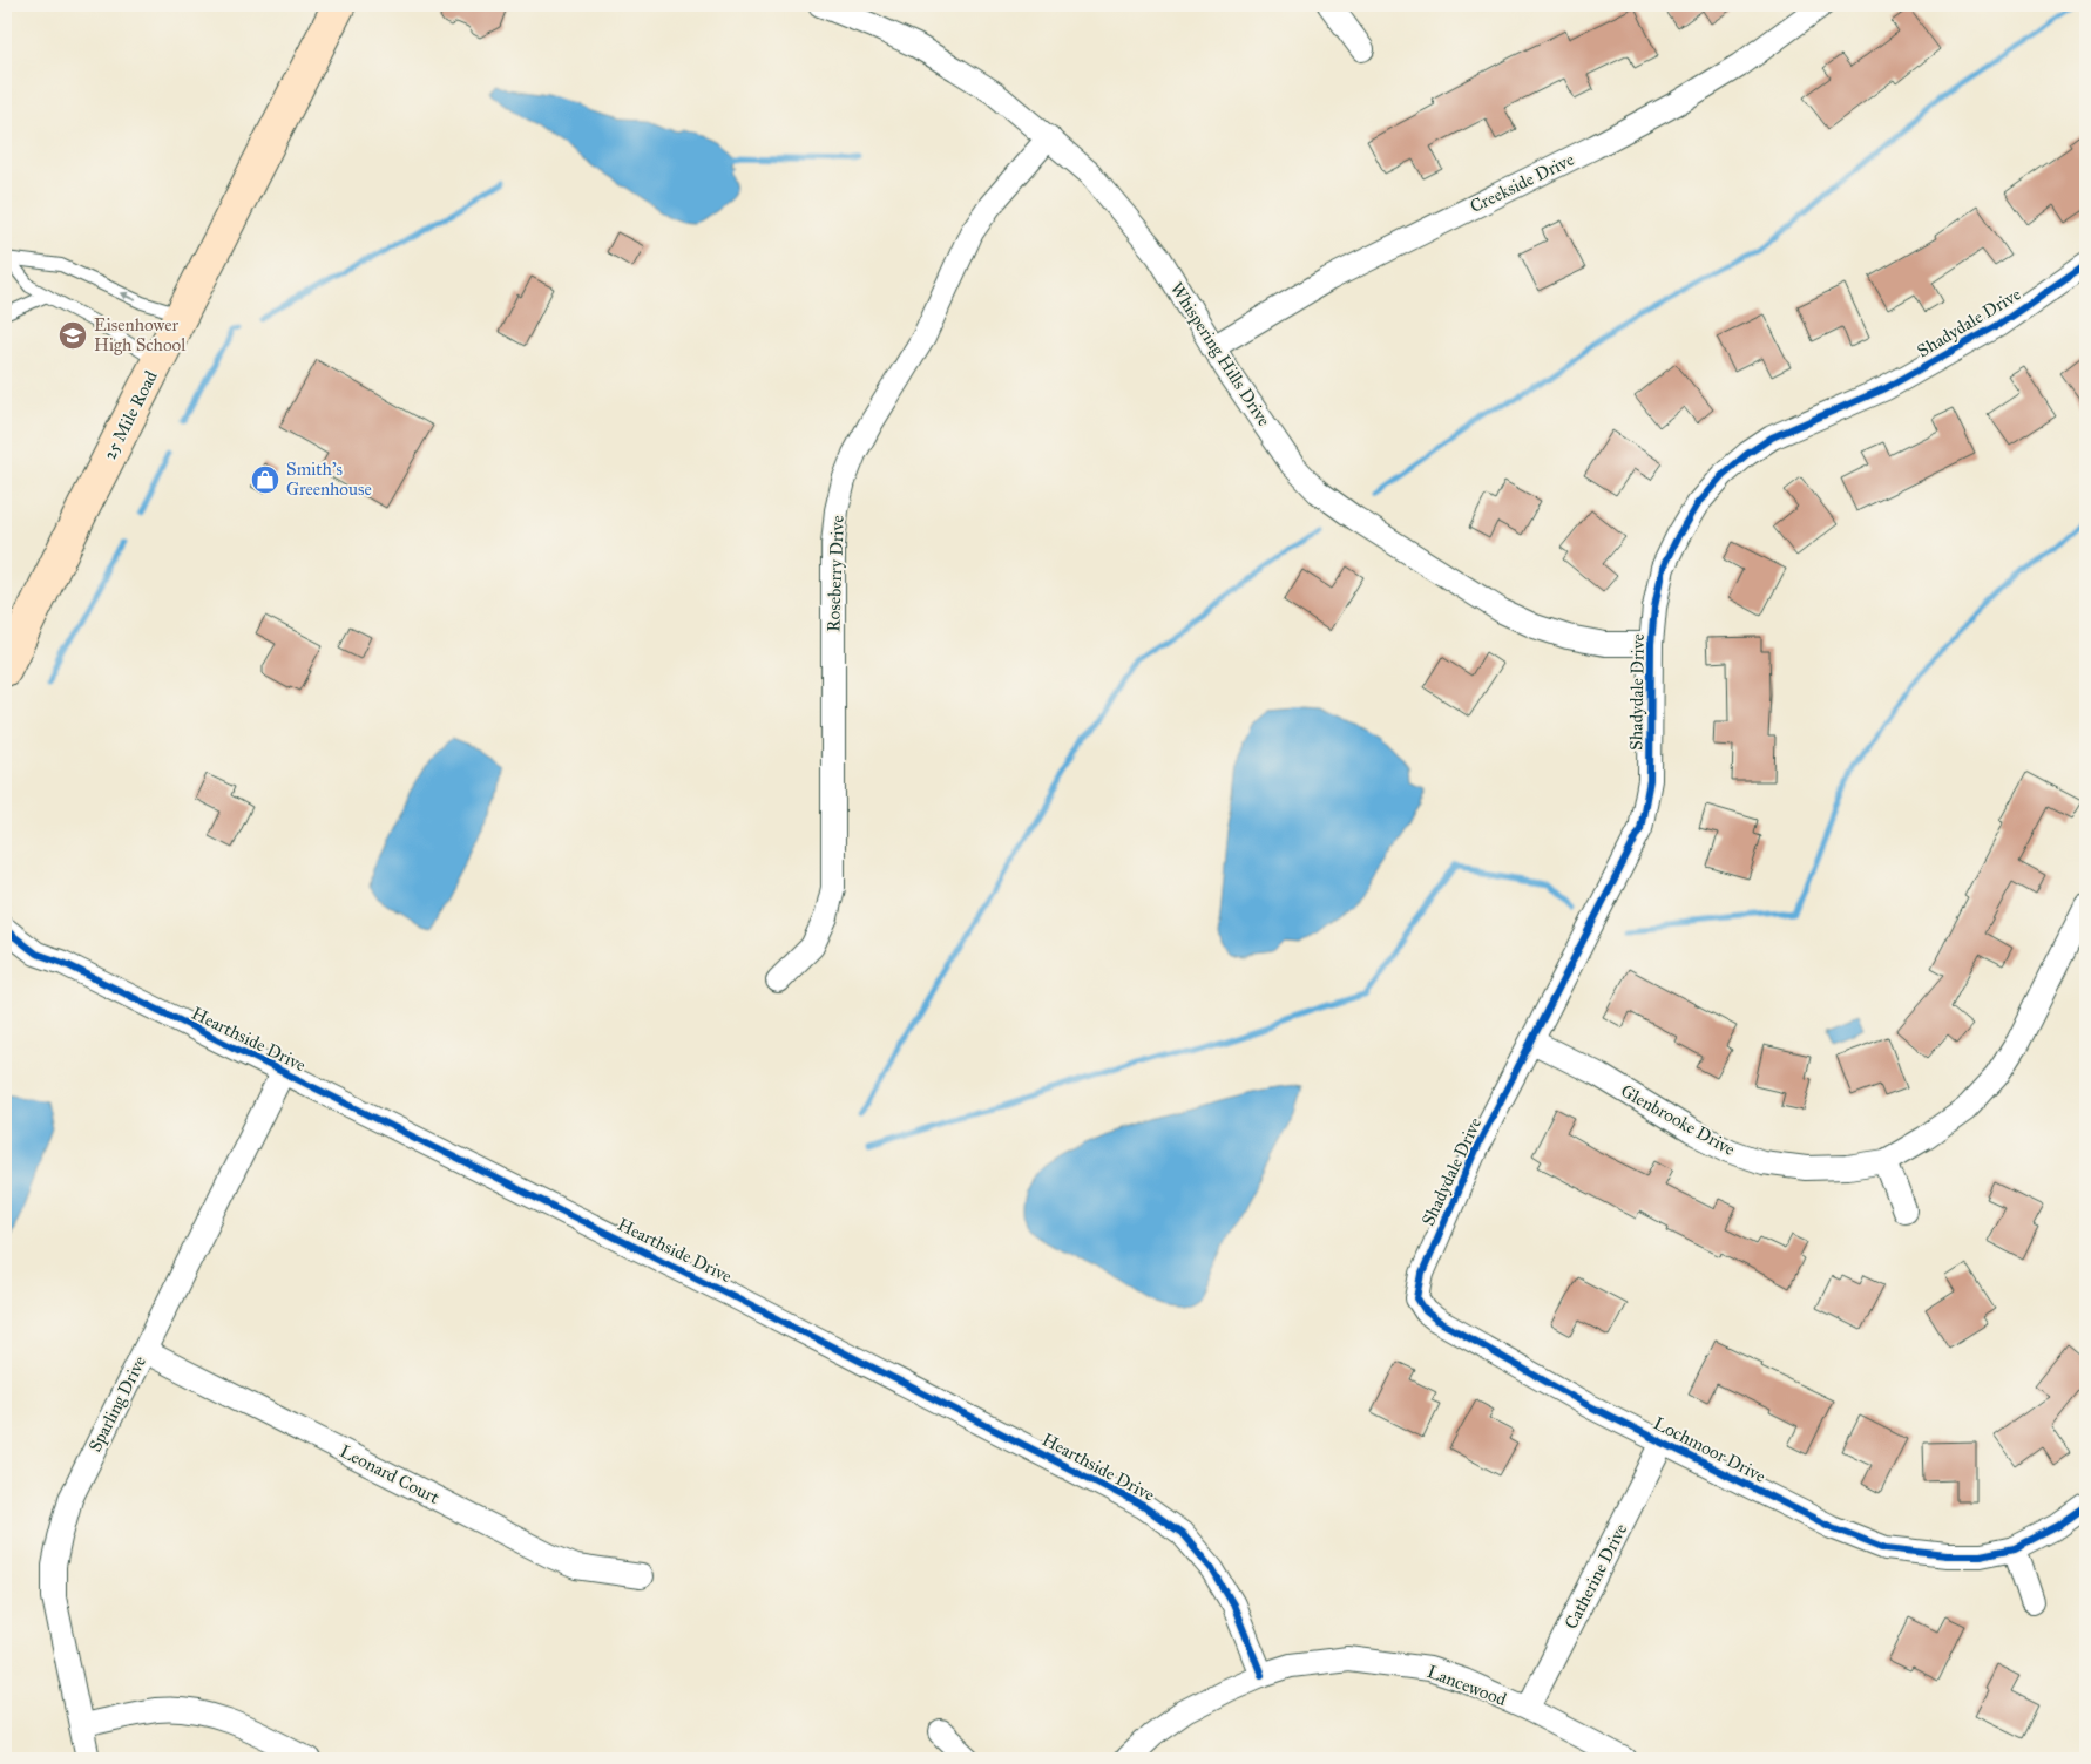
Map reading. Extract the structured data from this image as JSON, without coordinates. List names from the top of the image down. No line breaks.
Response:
{"streets":{"street":["Creekside Drive","Shadydale Drive","Whispering Hills Drive","25 Mile Road","Roseberry Drive","Hearthside Drive","Glenbrooke Drive","Sparling Drive","Lochmoor Drive","Leonard Court","Catherine Drive","Lancewood"]},"crossings":[["Creekside Drive","Whispering Hills Drive"],["Shadydale Drive","Whispering Hills Drive"],["Shadydale Drive","Glenbrooke Drive"],["Shadydale Drive","Lochmoor Drive"],["Whispering Hills Drive","Roseberry Drive"],["Hearthside Drive","Sparling Drive"],["Hearthside Drive","Lancewood"],["Sparling Drive","Leonard Court"],["Lochmoor Drive","Catherine Drive"],["Catherine Drive","Lancewood"]],"places":{"school or university":["Eisenhower High School"],"shop":["Smith's Greenhouse"]}}
